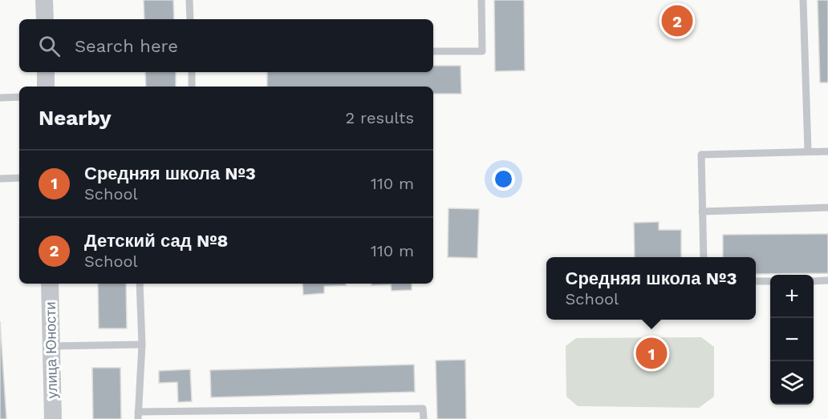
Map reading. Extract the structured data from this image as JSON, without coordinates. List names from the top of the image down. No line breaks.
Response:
{"streets":{"street":["улица Юности"]},"page":{"pins":["2","1"],"search":"Search here","heading":["Nearby","2 results"],"list":[{"mark":"1","name":"Средняя школа №3","note":"School","value":"110 m"},{"mark":"2","name":"Детский сад №8","note":"School","value":"110 m"}],"popup":["Средняя школа №3","School"],"map_buttons":["+","−"]}}
